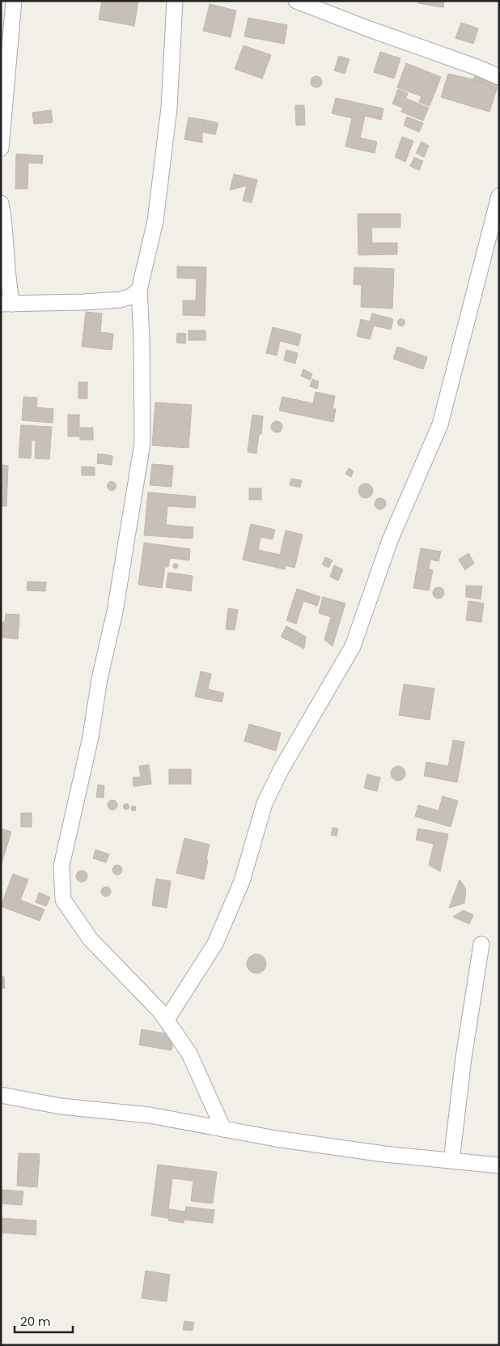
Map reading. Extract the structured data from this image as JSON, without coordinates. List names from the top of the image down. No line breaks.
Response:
{"scale_bar":"20 m"}
